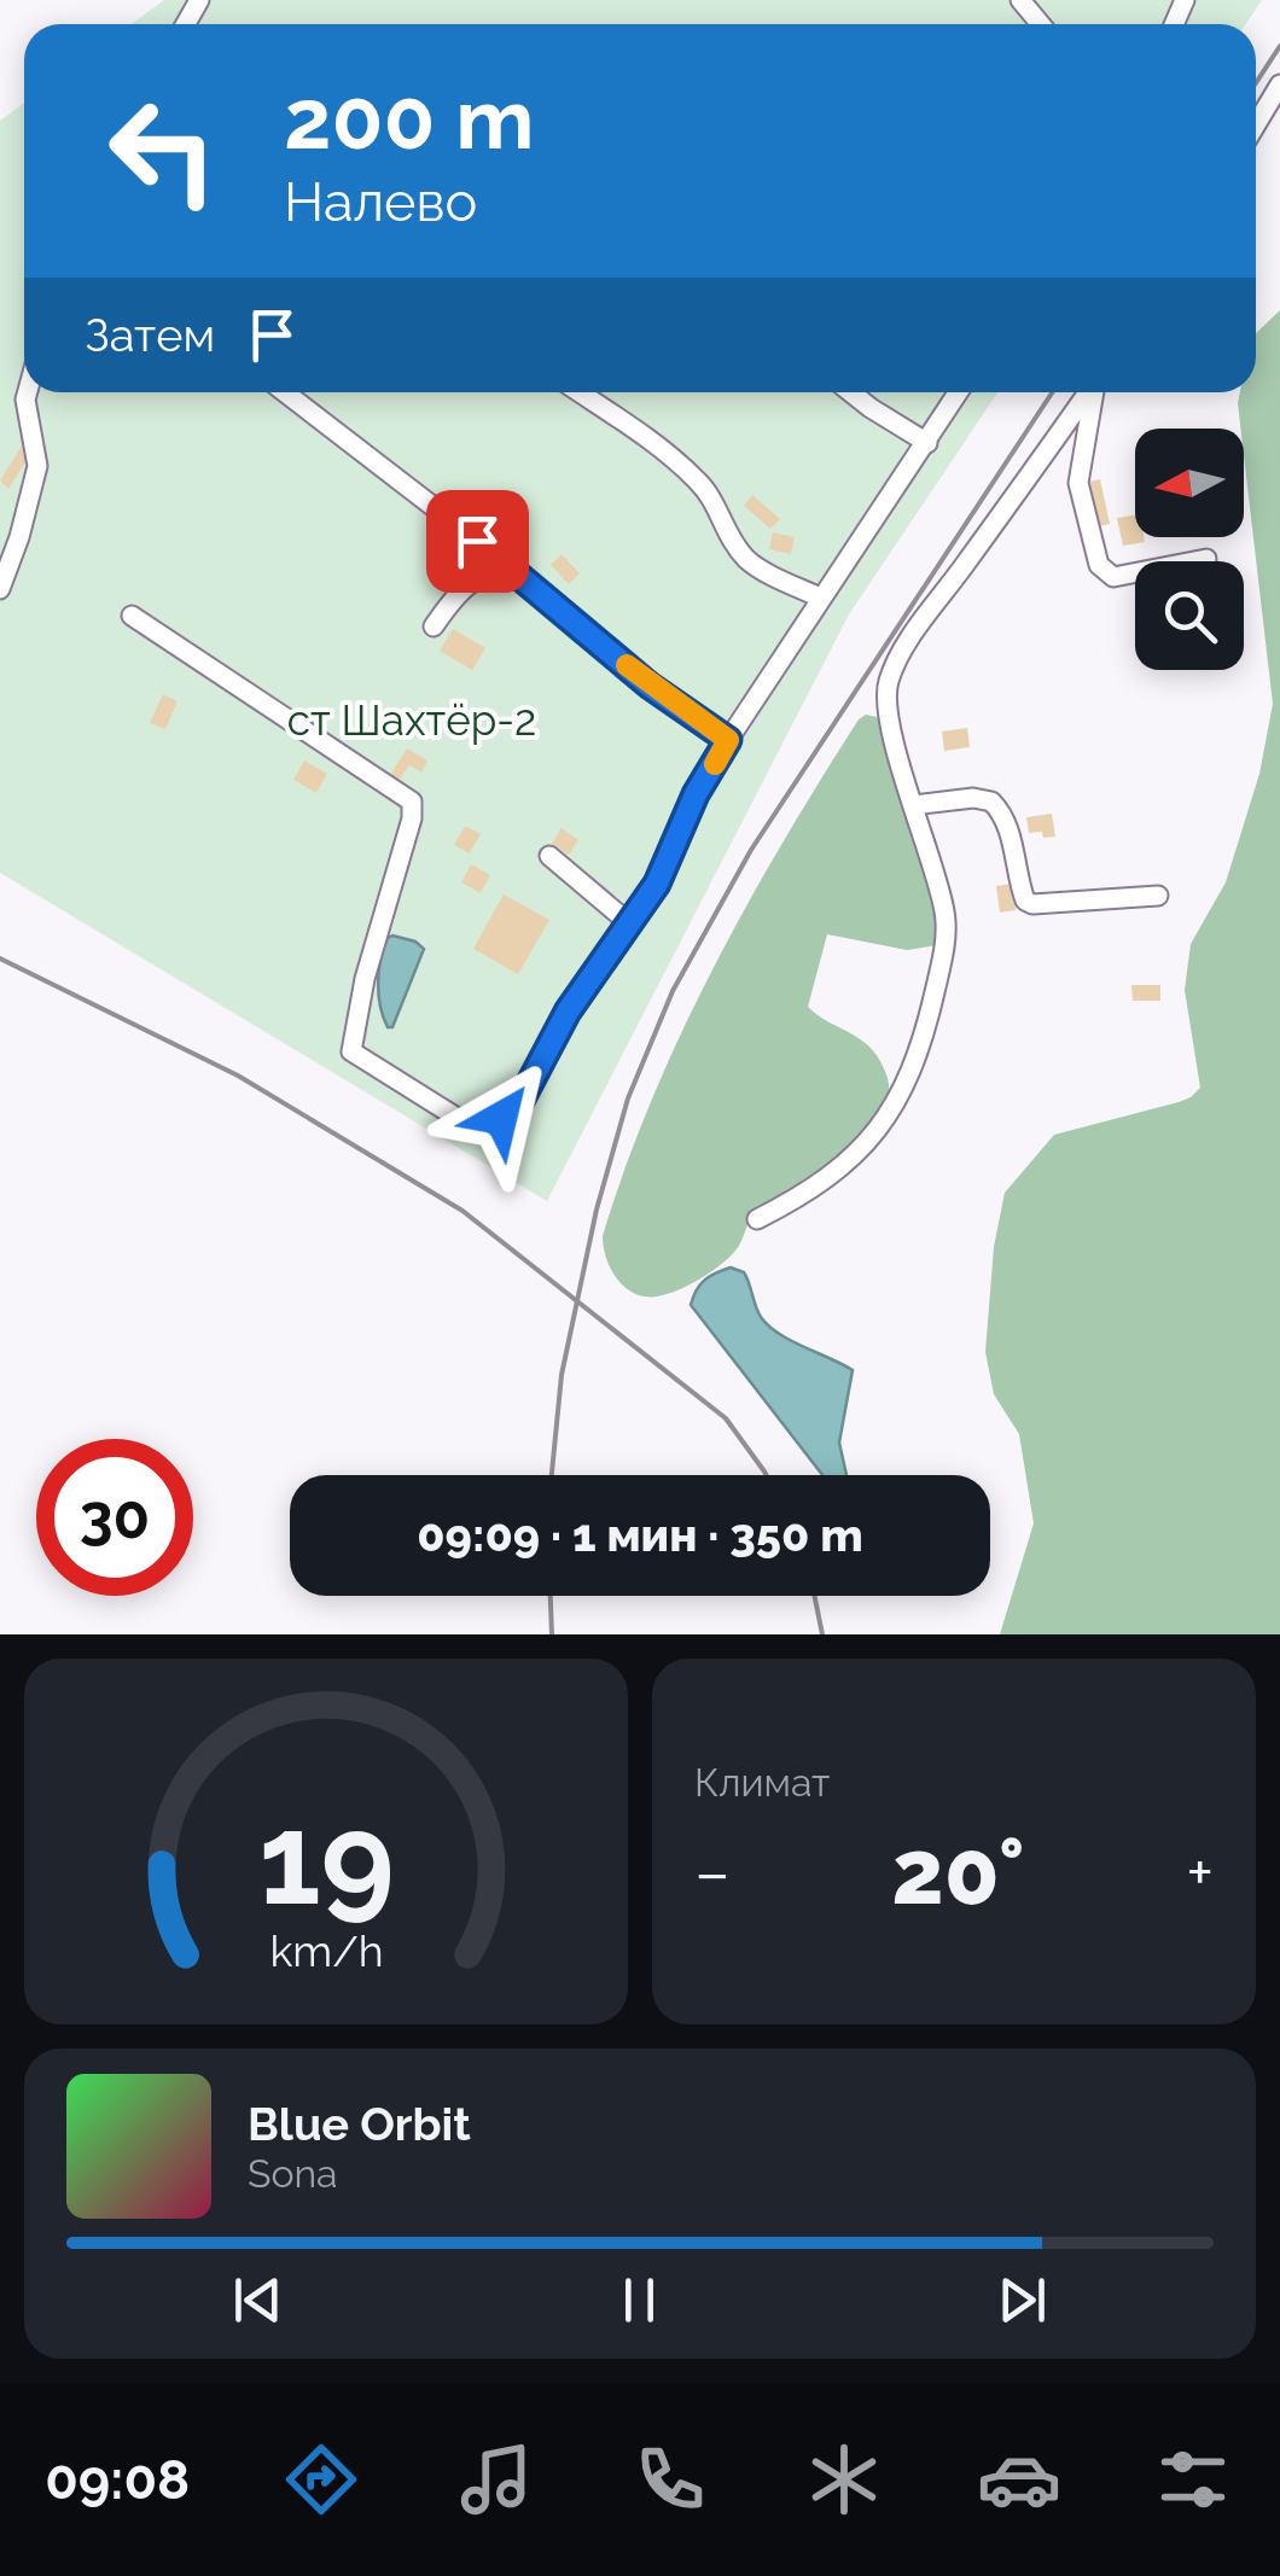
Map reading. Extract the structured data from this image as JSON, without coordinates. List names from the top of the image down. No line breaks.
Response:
{"parks":["ст Шахтёр-2"],"north":"left","page":{"turn":["200 m","Налево"],"then":"Затем","limit":"30","trip":"09:09 · 1 мин · 350 m","tile":"Климат","heat":["−","20°","+"],"song":["Blue Orbit","Sona"],"tabs":"09:08","gauge":["19","km/h"]}}
